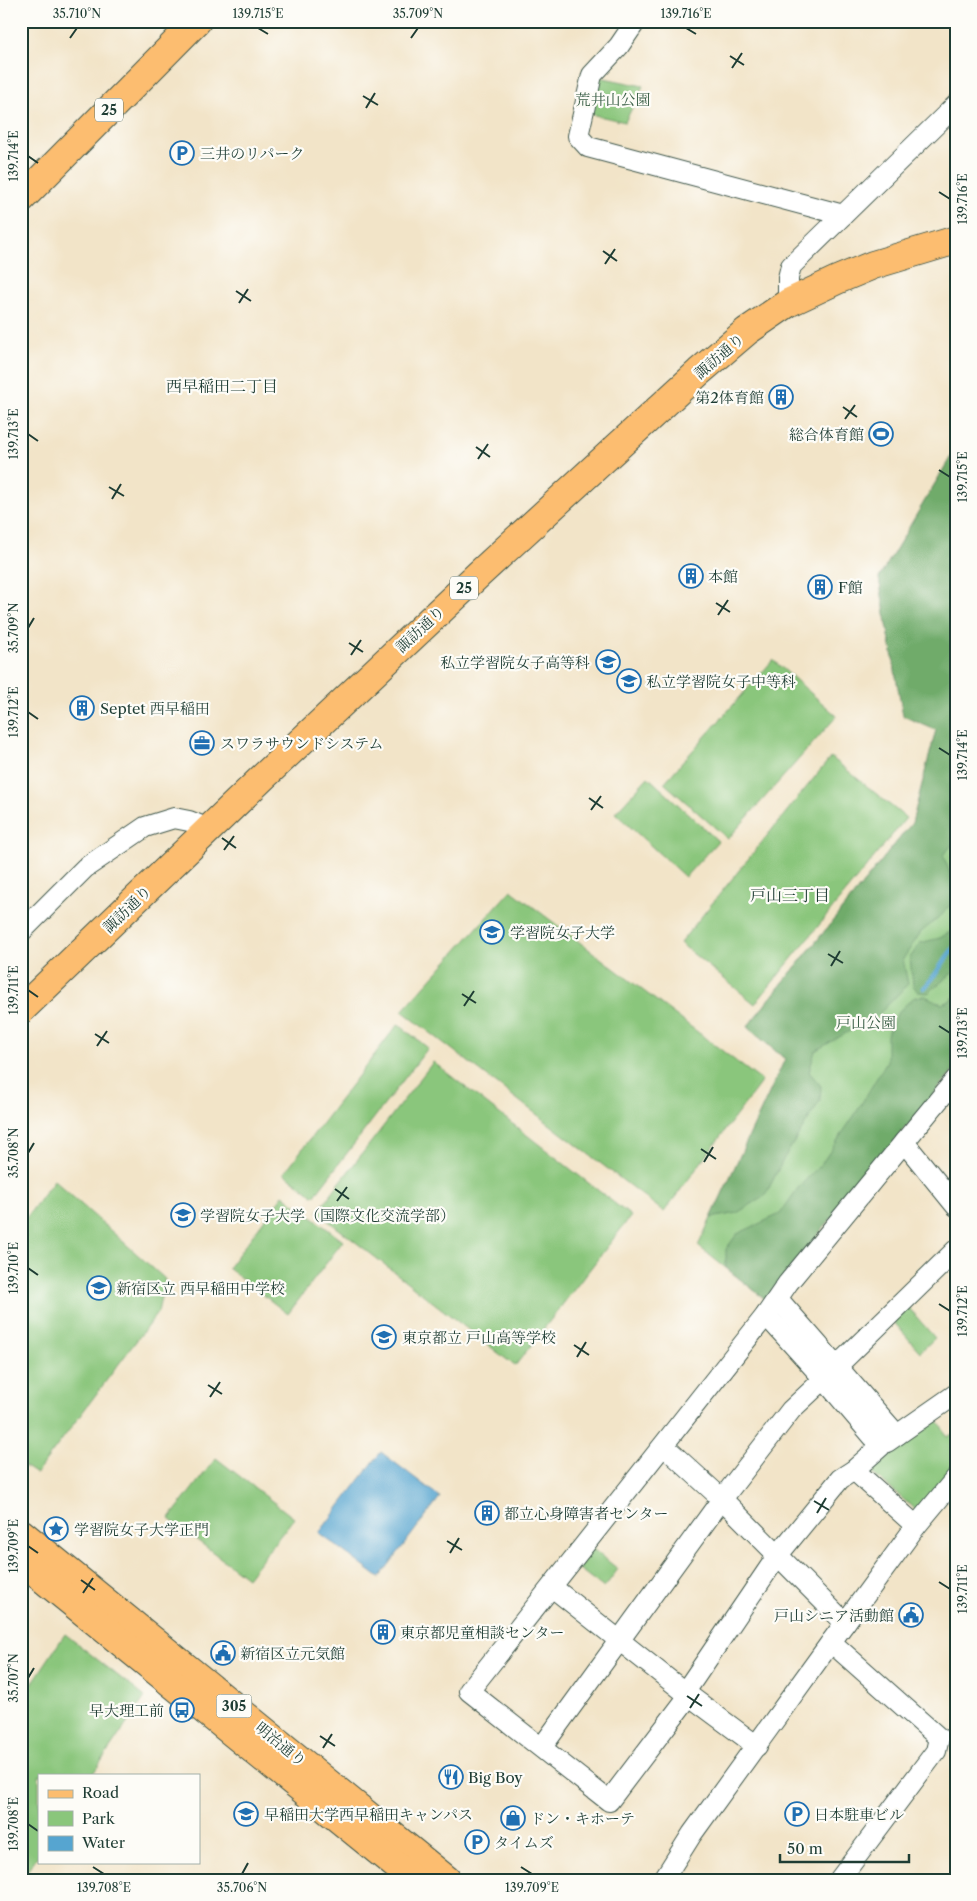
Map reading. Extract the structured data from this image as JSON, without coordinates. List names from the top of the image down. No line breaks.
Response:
{"streets":{"main road":["25","諏訪通り","305","明治通り"]},"districts":["西早稲田二丁目","戸山三丁目"],"parks":["荒井山公園","戸山公園"],"places":{"parking":["三井のリパーク","日本駐車ビル","タイムズ"],"building":["第2体育館","本館","F館","Septet 西早稲田","都立心身障害者センター","東京都児童相談センター"],"sports":["総合体育館"],"school or university":["私立学習院女子高等科","私立学習院女子中等科","学習院女子大学","学習院女子大学（国際文化交流学部）","新宿区立 西早稲田中学校","東京都立 戸山高等学校","早稲田大学西早稲田キャンパス"],"office":["スワラサウンドシステム"],"place":["学習院女子大学正門"],"public building":["戸山シニア活動館","新宿区立元気館"],"bus stop":["早大理工前"],"restaurant":["Big Boy"],"shop":["ドン・キホーテ"]},"legend":["Road","Park","Water"],"scale_bar":"50 m","coordinates":["35.710°N","139.715°E","35.709°N","139.716°E","139.714°E","139.713°E","139.712°E","139.711°E","35.708°N","139.710°E","139.709°E","35.707°N","139.708°E","35.706°N"]}
